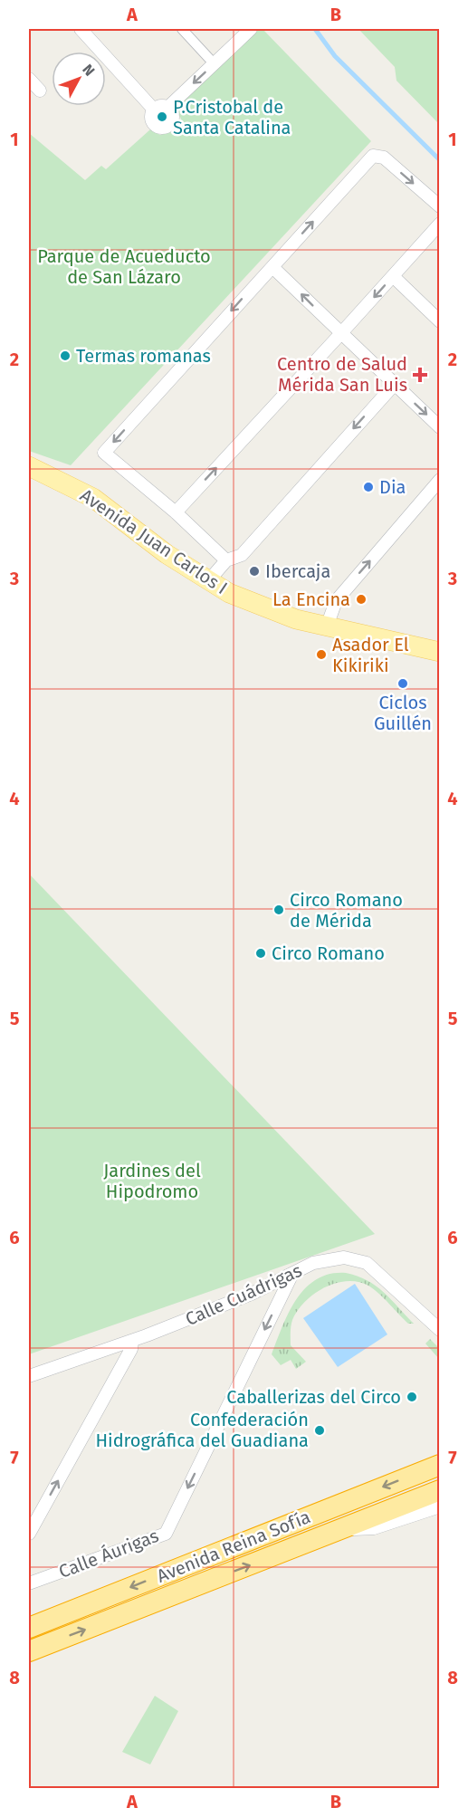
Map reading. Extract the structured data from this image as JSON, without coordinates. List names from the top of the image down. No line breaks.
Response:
{"streets":{"highway":["Avenida Reina Sofía"],"main road":["Avenida Juan Carlos I"],"street":["Calle Cuádrigas","Calle Áurigas"]},"crossings":[["Calle Cuádrigas","Calle Áurigas"]],"one_way":["Calle Áurigas"],"parks":["Parque de Acueducto de San Lázaro","Jardines del Hipodromo"],"places":{"other":["P.Cristobal de Santa Catalina","Termas romanas","Dia","Ibercaja","La Encina","Asador El Kikiriki","Ciclos Guillén","Circo Romano de Mérida","Circo Romano","Caballerizas del Circo","Confederación Hidrográfica del Guadiana"],"health":["Centro de Salud Mérida San Luis"]},"north":"top right","grid":{"columns":["A","B"],"rows":["1","2","3","4","5","6","7","8"]}}
